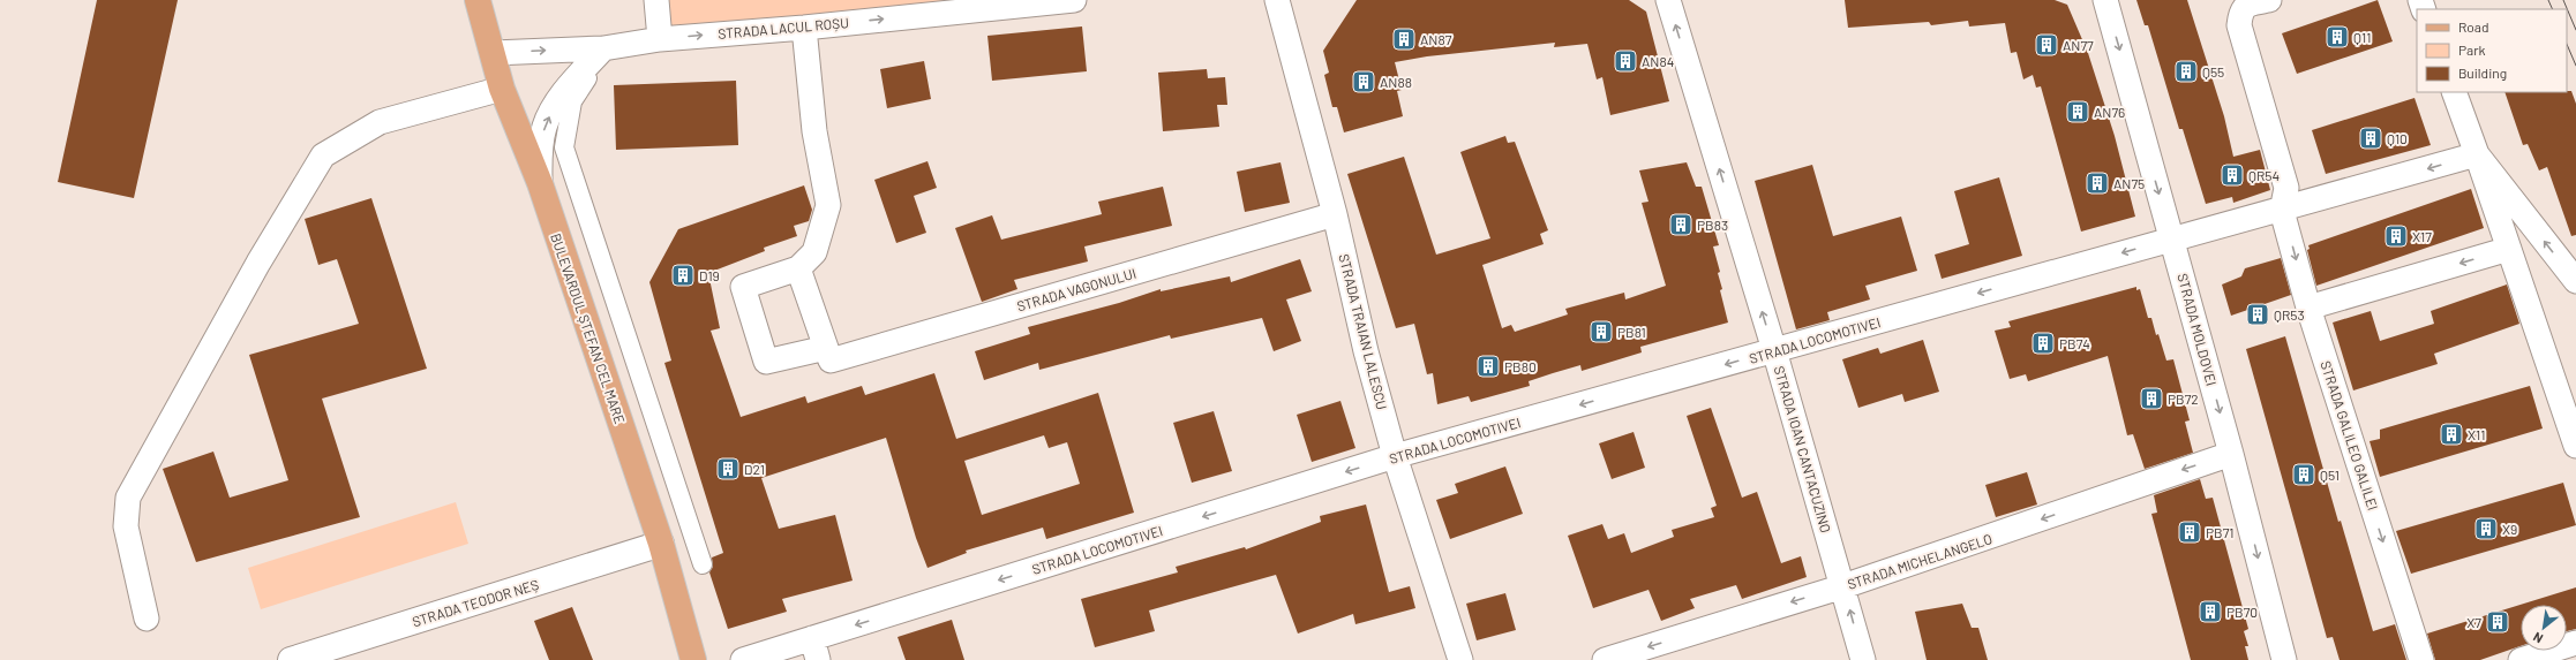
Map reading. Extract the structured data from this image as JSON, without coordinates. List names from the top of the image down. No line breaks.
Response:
{"streets":{"main road":["BULEVARDUL ȘTEFAN CEL MARE","STRADA TEODOR NEȘ"],"street":["STRADA LACUL ROȘU","STRADA VAGONULUI","STRADA MOLDOVEI","STRADA TRAIAN LALESCU","STRADA LOCOMOTIVEI","STRADA GALILEO GALILEI","STRADA IOAN CANTACUZINO","STRADA MICHELANGELO"]},"crossings":[["STRADA LACUL ROȘU","BULEVARDUL ȘTEFAN CEL MARE"],["STRADA VAGONULUI","STRADA TRAIAN LALESCU"],["BULEVARDUL ȘTEFAN CEL MARE","STRADA TEODOR NEȘ"],["STRADA MOLDOVEI","STRADA LOCOMOTIVEI"],["STRADA MOLDOVEI","STRADA MICHELANGELO"],["STRADA TRAIAN LALESCU","STRADA LOCOMOTIVEI"],["STRADA LOCOMOTIVEI","STRADA IOAN CANTACUZINO"],["STRADA IOAN CANTACUZINO","STRADA MICHELANGELO"]],"one_way":["STRADA LACUL ROȘU","STRADA MOLDOVEI","STRADA LOCOMOTIVEI","STRADA IOAN CANTACUZINO","STRADA MICHELANGELO"],"places":{"building":["Q11","AN87","AN77","AN84","Q55","AN88","AN76","Q10","QR54","AN75","PB83","X17","D19","QR53","PB81","PB74","PB80","PB72","X11","D21","Q51","X9","PB71","PB70","X7"]},"legend":["Road","Park","Building"],"north":"bottom left"}
